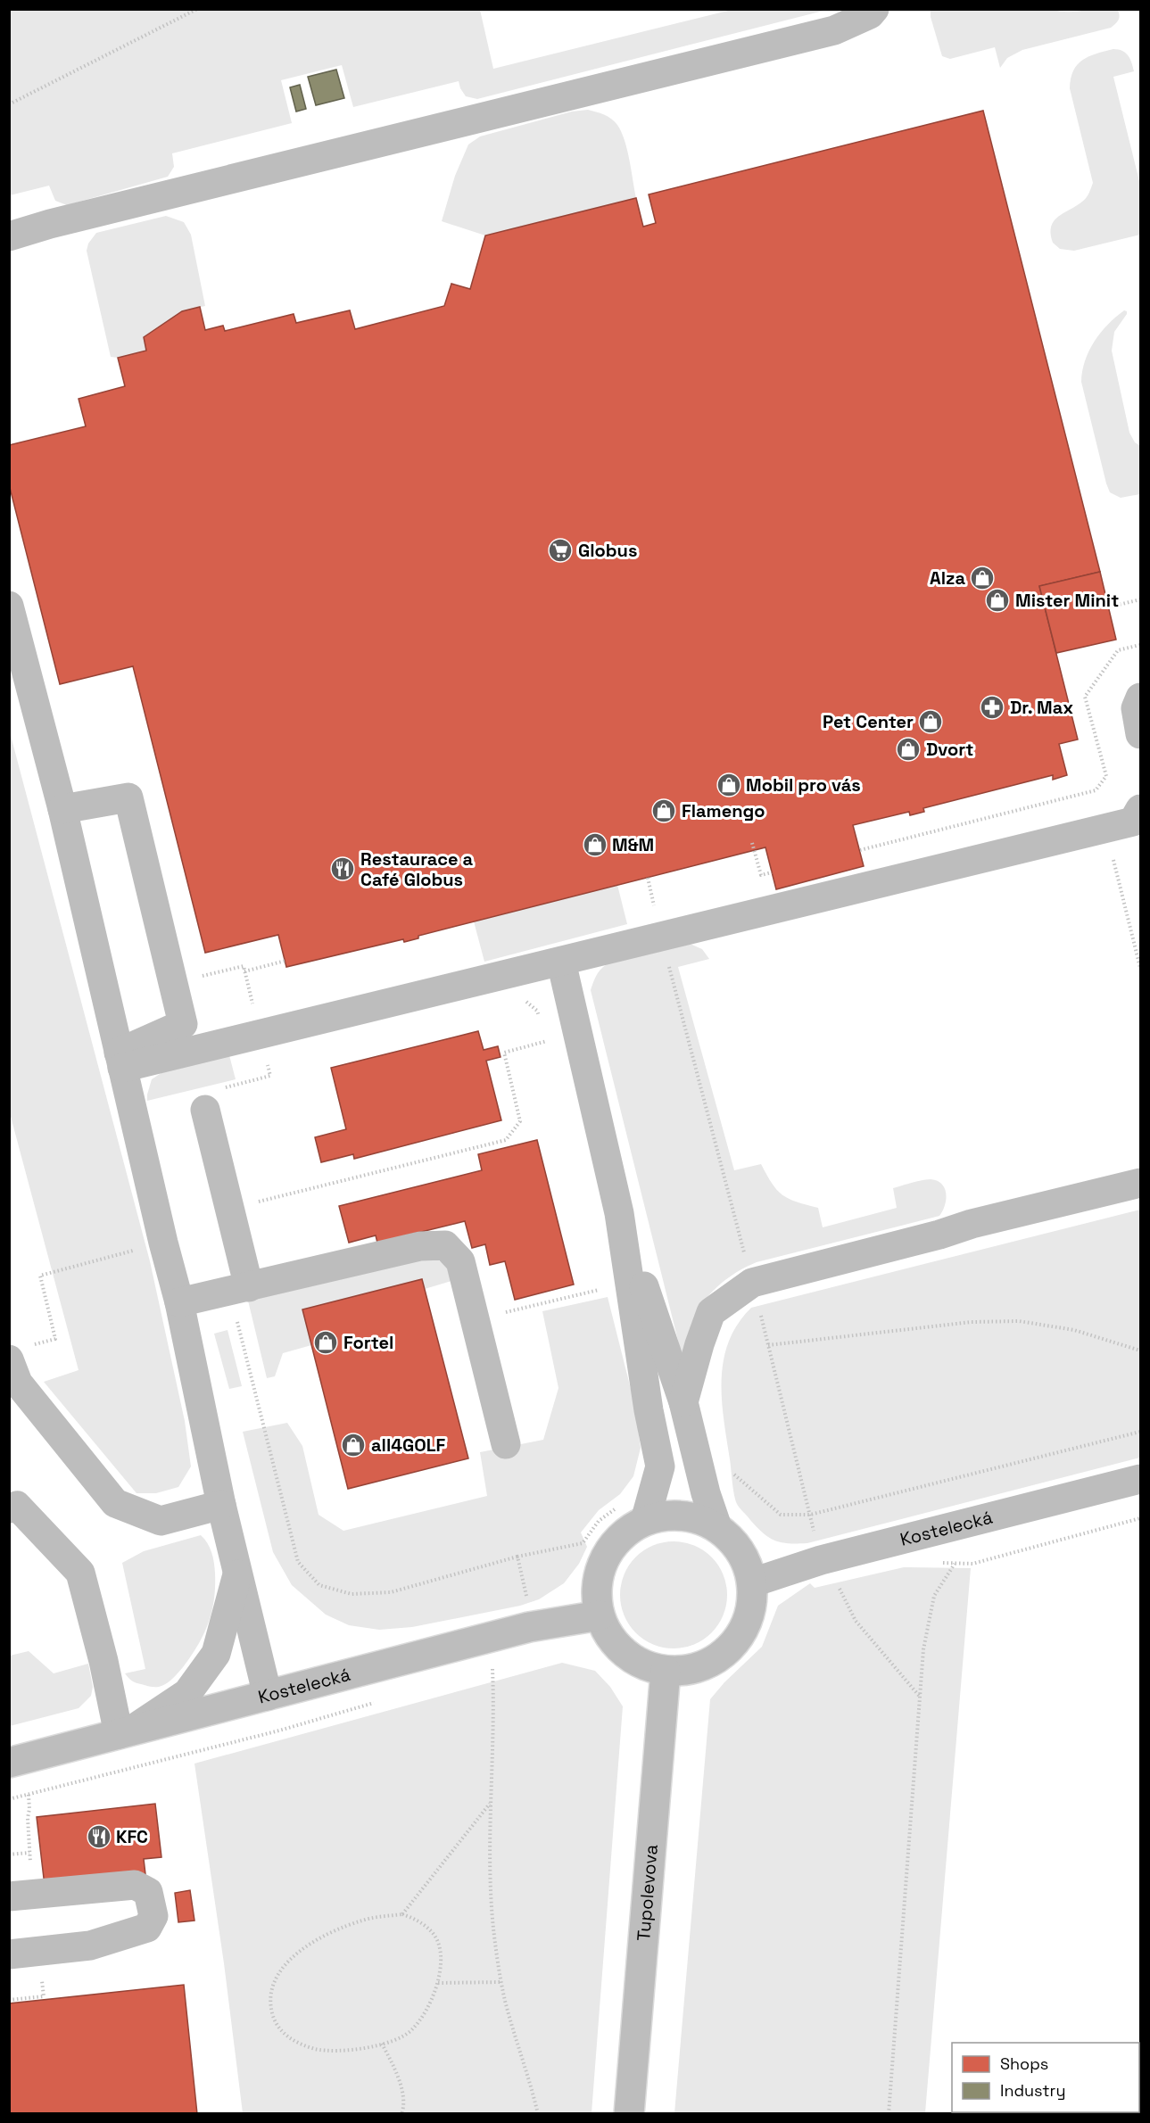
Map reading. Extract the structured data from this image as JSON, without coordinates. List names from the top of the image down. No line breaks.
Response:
{"streets":{"main road":["Kostelecká","Tupolevova"]},"crossings":[["Kostelecká","Tupolevova"]],"places":{"supermarket":["Globus"],"shop":["Alza","Mister Minit","Pet Center","Dvort","Mobil pro vás","Flamengo","M&M","Fortel","all4GOLF"],"pharmacy":["Dr. Max"],"restaurant":["Restaurace a Café Globus","KFC"]},"legend":["Shops","Industry"]}
